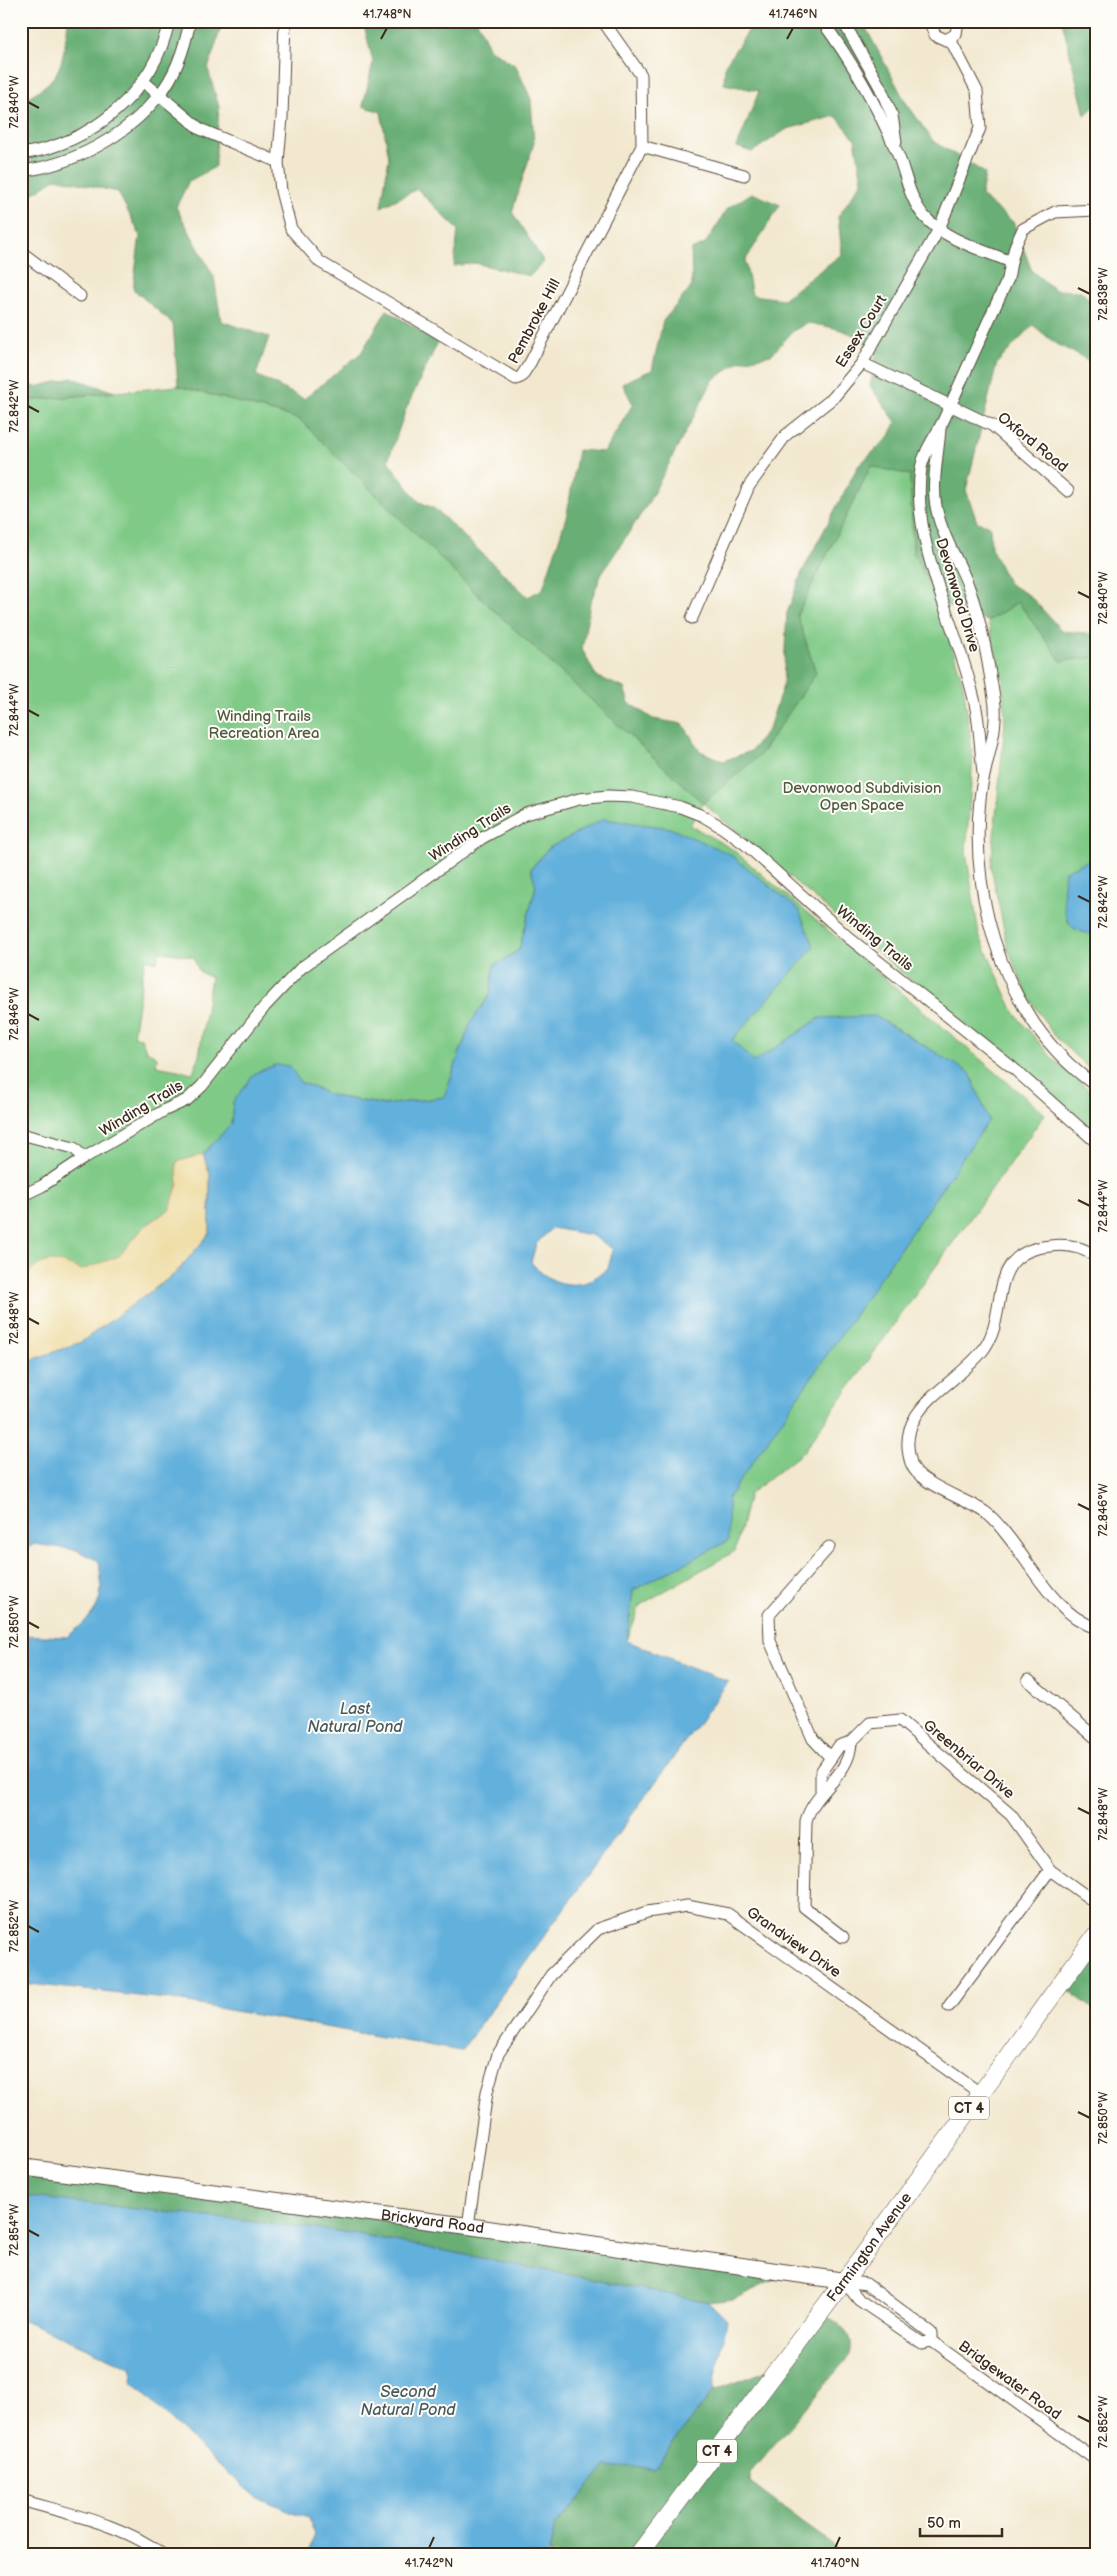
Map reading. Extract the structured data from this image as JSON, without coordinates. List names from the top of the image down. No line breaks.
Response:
{"streets":{"main road":["CT 4","Farmington Avenue"],"street":["Pembroke Hill","Essex Court","Oxford Road","Devonwood Drive","Winding Trails","Greenbriar Drive","Grandview Drive","Brickyard Road","Bridgewater Road"]},"crossings":[["Essex Court","Oxford Road"],["Oxford Road","Devonwood Drive"],["Grandview Drive","Brickyard Road"],["Grandview Drive","Farmington Avenue"],["Brickyard Road","Farmington Avenue"],["Brickyard Road","Bridgewater Road"],["Farmington Avenue","Bridgewater Road"]],"water":["Last Natural Pond","Second Natural Pond"],"parks":["Winding Trails Recreation Area","Devonwood Subdivision Open Space"],"scale_bar":"50 m","coordinates":["41.748°N","41.746°N","72.840°W","72.838°W","72.842°W","72.844°W","72.846°W","72.848°W","72.850°W","72.852°W","72.854°W","41.742°N","41.740°N"]}
